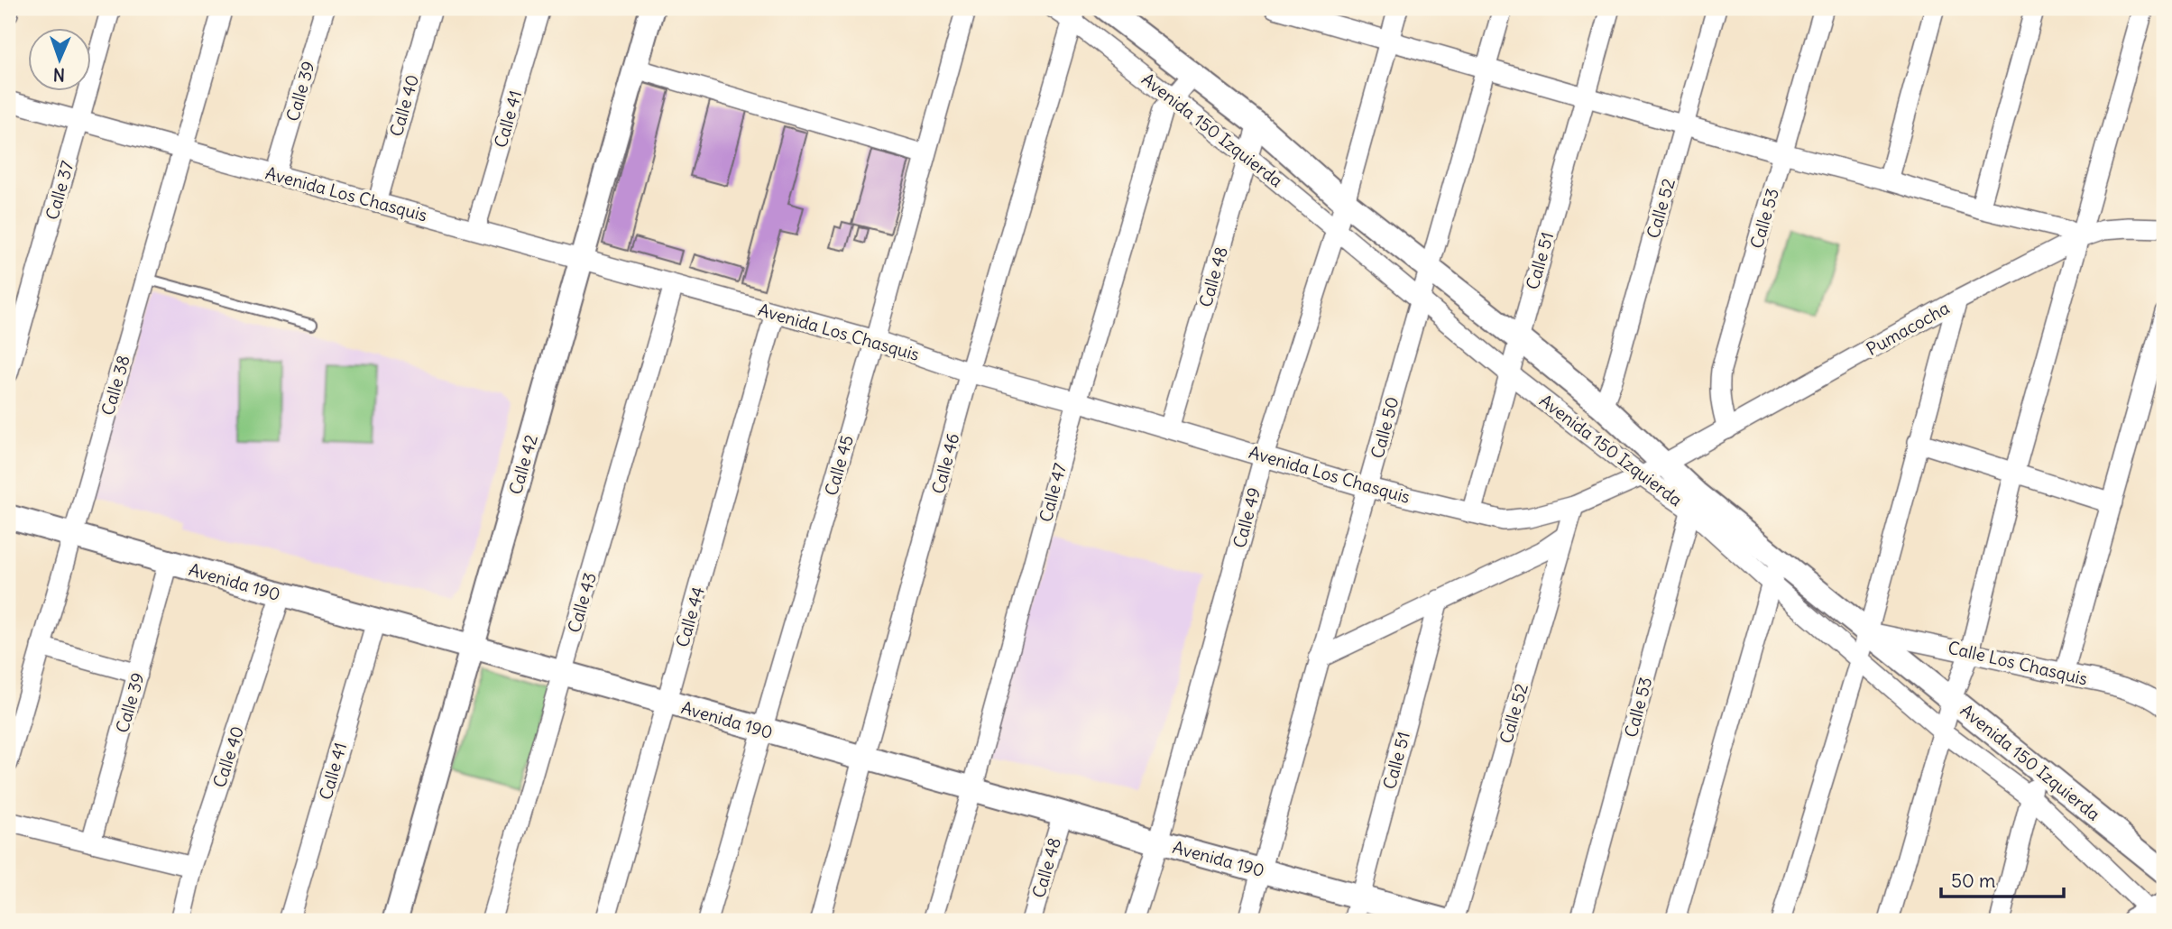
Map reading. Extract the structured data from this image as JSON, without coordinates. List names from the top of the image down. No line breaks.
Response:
{"streets":{"street":["Calle 39","Calle 40","Calle 41","Avenida 150 Izquierda","Calle 37","Avenida Los Chasquis","Calle 52","Calle 53","Calle 51","Calle 48","Pumacocha","Calle 38","Calle 50","Calle 46","Calle 42","Calle 45","Calle 47","Calle 49","Avenida 190","Calle 43","Calle 44","Calle Los Chasquis"]},"crossings":[["Calle 39","Avenida Los Chasquis"],["Calle 39","Avenida 190"],["Calle 40","Avenida Los Chasquis"],["Calle 40","Avenida 190"],["Calle 41","Avenida Los Chasquis"],["Calle 41","Avenida 190"],["Avenida 150 Izquierda","Avenida Los Chasquis"],["Avenida 150 Izquierda","Calle 52"],["Avenida 150 Izquierda","Calle 53"],["Avenida 150 Izquierda","Calle 51"],["Avenida 150 Izquierda","Calle 48"],["Avenida 150 Izquierda","Pumacocha"],["Avenida 150 Izquierda","Calle 50"],["Avenida 150 Izquierda","Calle 46"],["Avenida 150 Izquierda","Calle 47"],["Avenida 150 Izquierda","Calle 49"],["Avenida 150 Izquierda","Calle Los Chasquis"],["Calle 37","Avenida Los Chasquis"],["Avenida Los Chasquis","Calle 52"],["Avenida Los Chasquis","Calle 51"],["Avenida Los Chasquis","Calle 48"],["Avenida Los Chasquis","Pumacocha"],["Avenida Los Chasquis","Calle 38"],["Avenida Los Chasquis","Calle 50"],["Avenida Los Chasquis","Calle 46"],["Avenida Los Chasquis","Calle 42"],["Avenida Los Chasquis","Calle 45"],["Avenida Los Chasquis","Calle 47"],["Avenida Los Chasquis","Calle 49"],["Avenida Los Chasquis","Calle 43"],["Avenida Los Chasquis","Calle 44"],["Calle 53","Pumacocha"],["Calle 51","Avenida 190"],["Calle 48","Avenida 190"],["Calle 38","Avenida 190"],["Calle 50","Avenida 190"],["Calle 46","Avenida 190"],["Calle 42","Avenida 190"],["Calle 45","Avenida 190"],["Calle 47","Avenida 190"],["Calle 49","Avenida 190"],["Avenida 190","Calle 43"],["Avenida 190","Calle 44"]],"scale_bar":"50 m","north":"bottom"}
